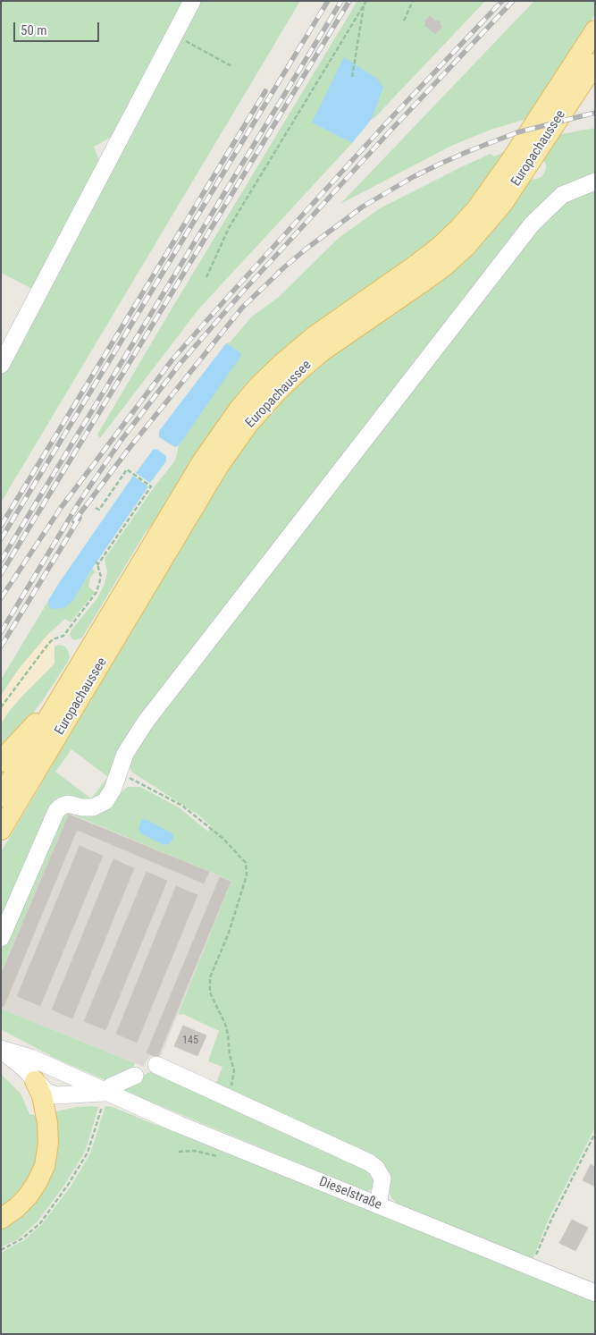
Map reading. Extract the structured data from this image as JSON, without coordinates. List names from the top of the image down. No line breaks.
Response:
{"streets":{"main road":["Europachaussee"],"street":["Dieselstraße"]},"house_numbers":["145"],"scale_bar":"50 m"}
